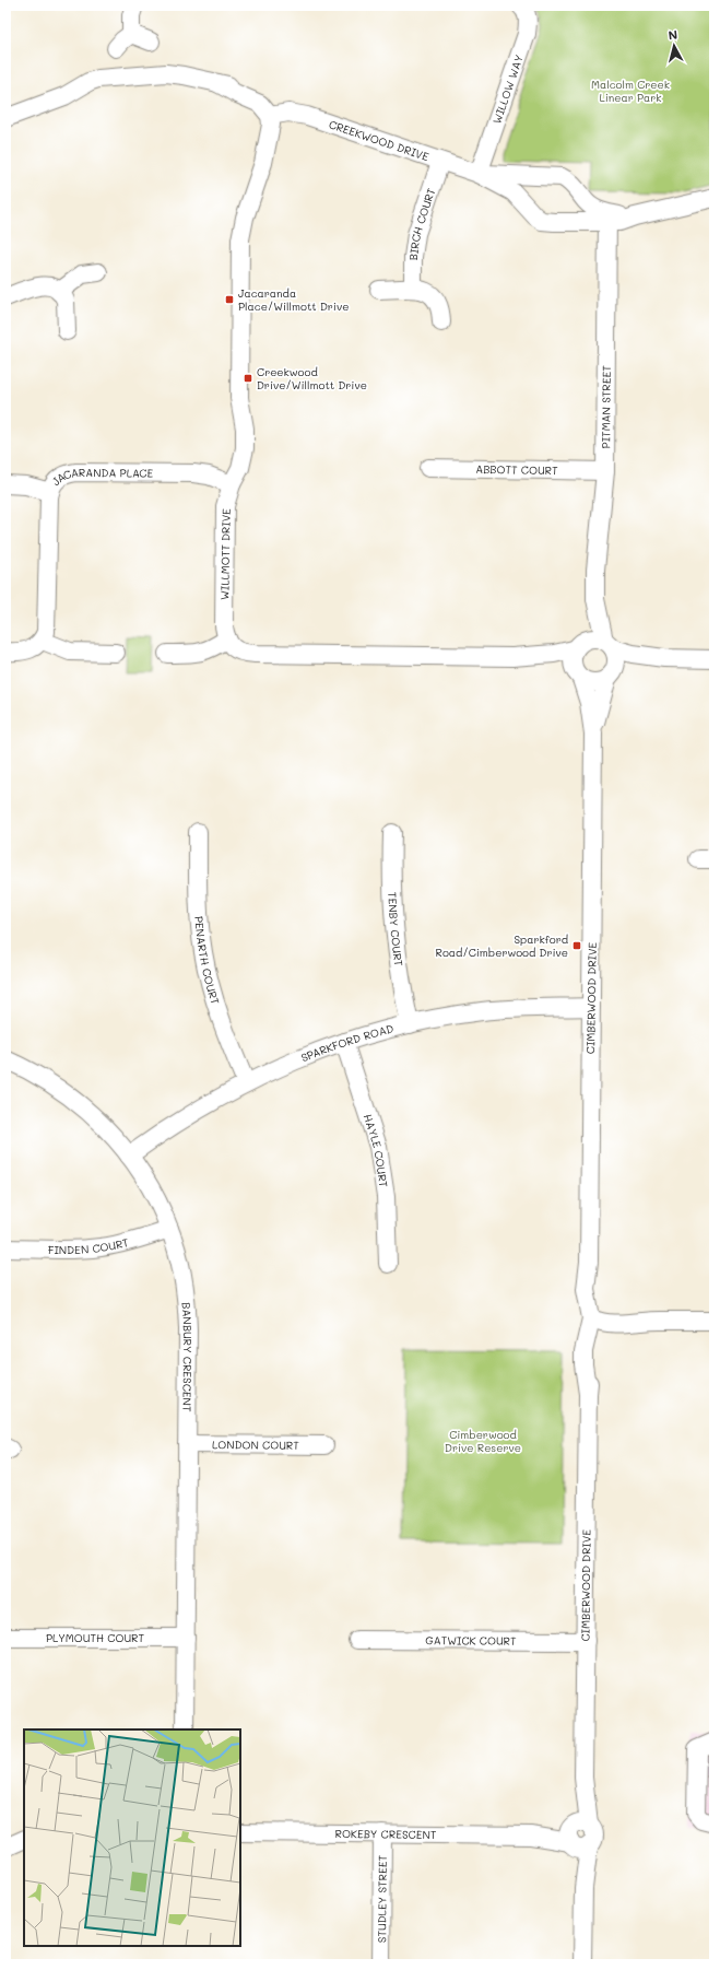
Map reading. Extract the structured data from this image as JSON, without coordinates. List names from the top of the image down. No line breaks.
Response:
{"streets":{"street":["WILLOW WAY","CREEKWOOD DRIVE","BIRCH COURT","PITMAN STREET","ABBOTT COURT","JACARANDA PLACE","WILLMOTT DRIVE","TENBY COURT","PENARTH COURT","CIMBERWOOD DRIVE","SPARKFORD ROAD","HAYLE COURT","FINDEN COURT","BANBURY CRESCENT","LONDON COURT","PLYMOUTH COURT","GATWICK COURT","ROKEBY CRESCENT","STUDLEY STREET"]},"crossings":[["WILLOW WAY","CREEKWOOD DRIVE"],["CREEKWOOD DRIVE","BIRCH COURT"],["CREEKWOOD DRIVE","PITMAN STREET"],["CREEKWOOD DRIVE","WILLMOTT DRIVE"],["PITMAN STREET","ABBOTT COURT"],["PITMAN STREET","CIMBERWOOD DRIVE"],["JACARANDA PLACE","WILLMOTT DRIVE"],["TENBY COURT","SPARKFORD ROAD"],["PENARTH COURT","SPARKFORD ROAD"],["CIMBERWOOD DRIVE","SPARKFORD ROAD"],["CIMBERWOOD DRIVE","GATWICK COURT"],["CIMBERWOOD DRIVE","ROKEBY CRESCENT"],["SPARKFORD ROAD","HAYLE COURT"],["SPARKFORD ROAD","BANBURY CRESCENT"],["FINDEN COURT","BANBURY CRESCENT"],["BANBURY CRESCENT","LONDON COURT"],["BANBURY CRESCENT","PLYMOUTH COURT"],["ROKEBY CRESCENT","STUDLEY STREET"]],"parks":["Malcolm Creek Linear Park","Cimberwood Drive Reserve"],"places":{"transit":["Jacaranda Place/Willmott Drive","Creekwood Drive/Willmott Drive","Sparkford Road/Cimberwood Drive"]},"north":"top"}
